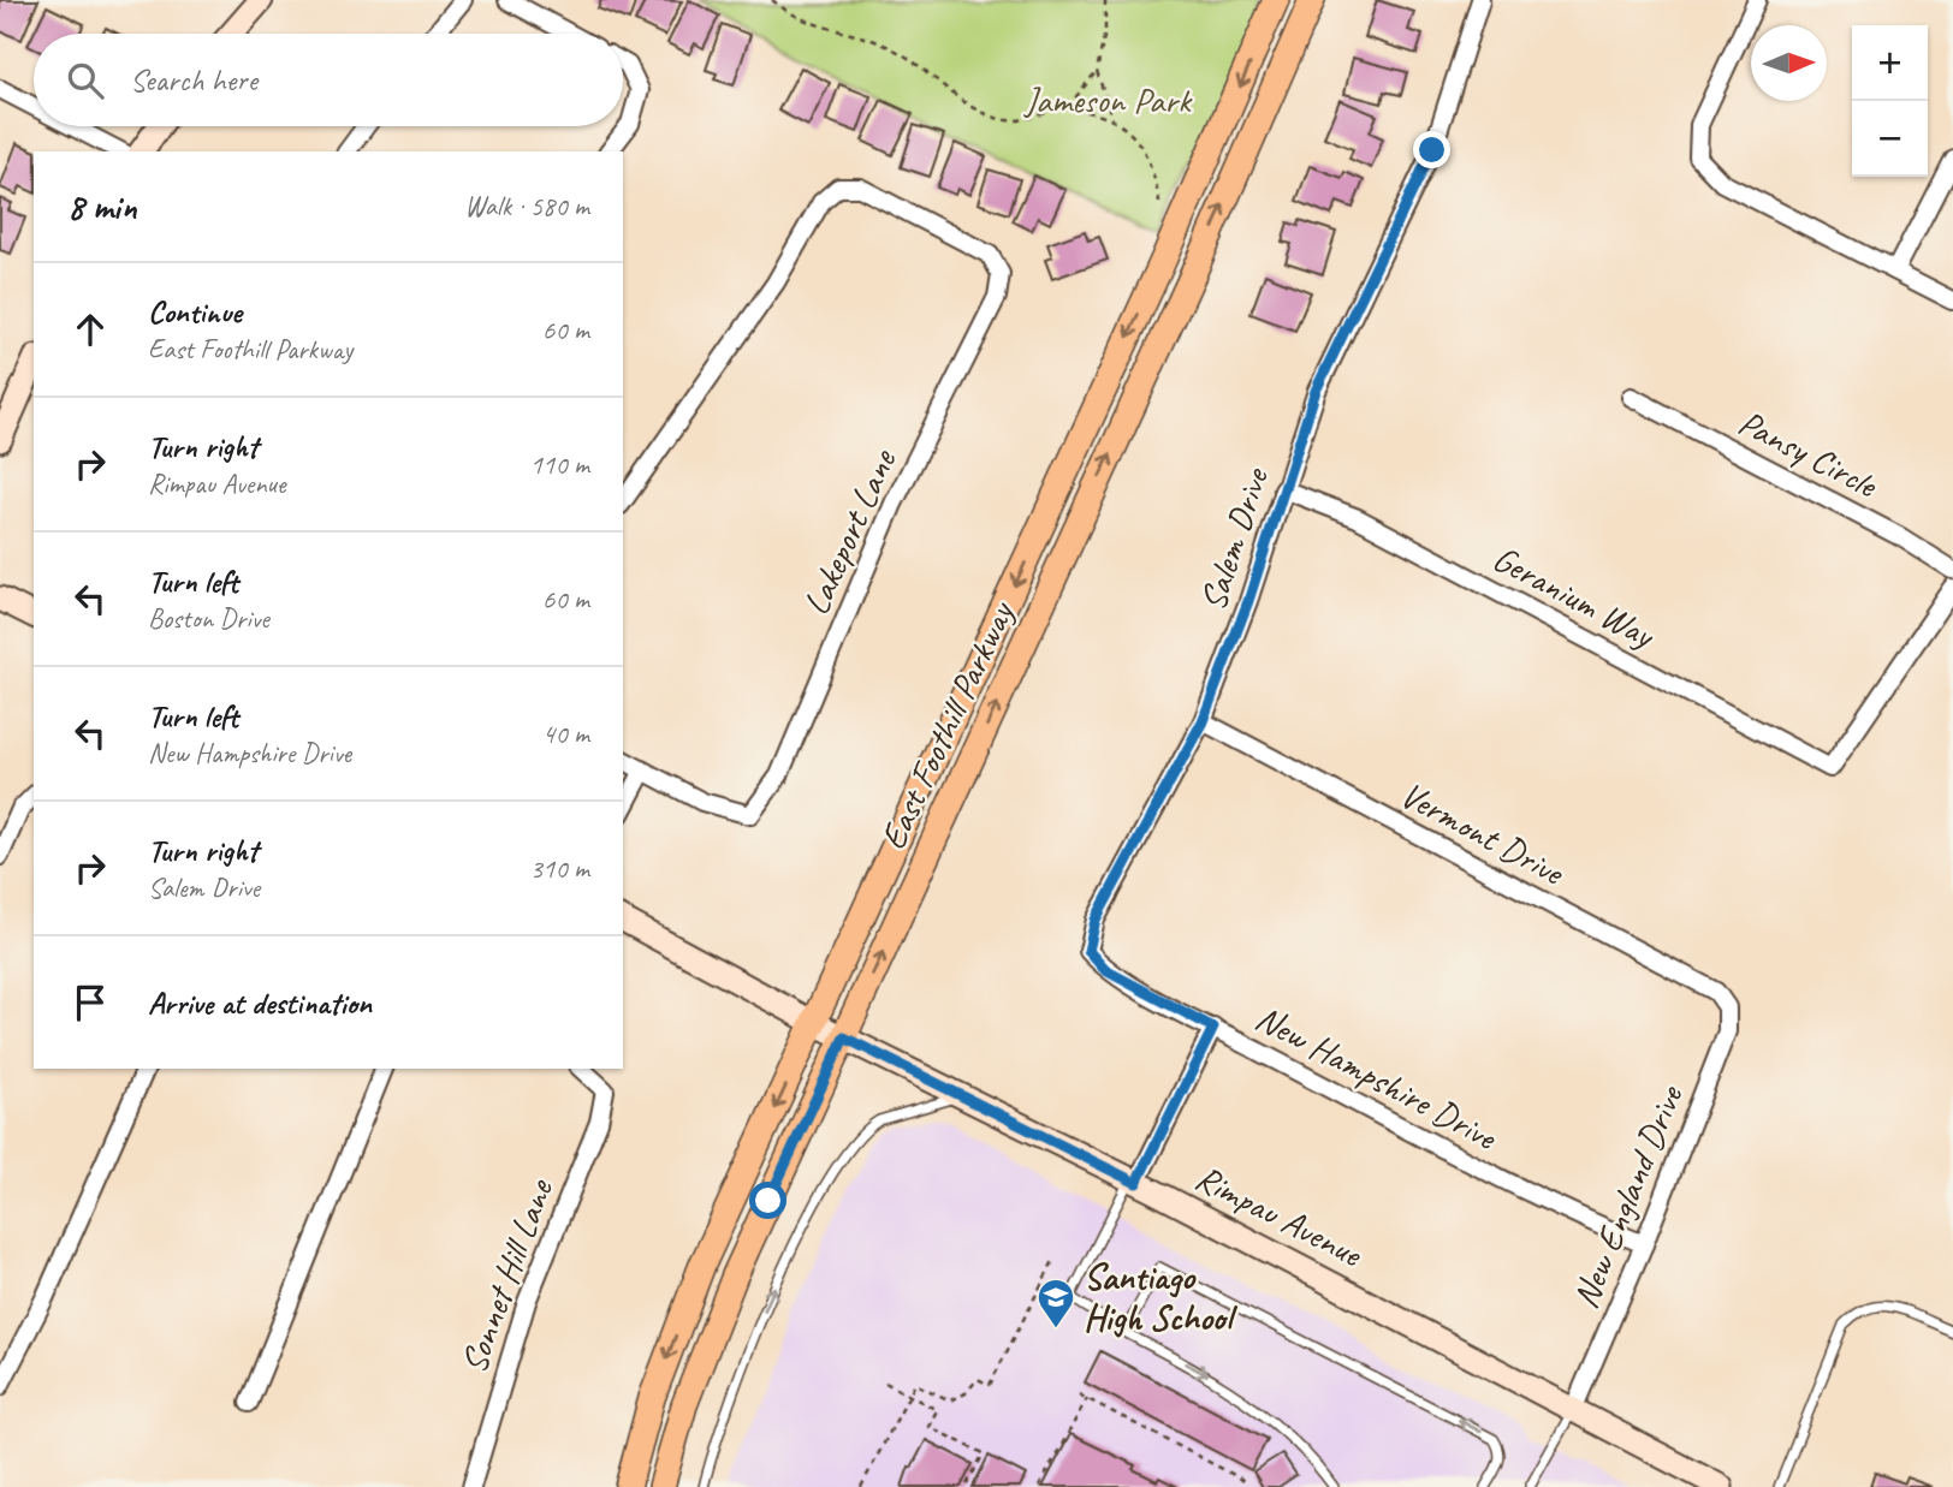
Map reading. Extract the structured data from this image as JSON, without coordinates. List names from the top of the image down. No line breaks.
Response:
{"streets":{"main road":["East Foothill Parkway","Rimpau Avenue"],"street":["Pansy Circle","Lakeport Lane","Salem Drive","Geranium Way","Vermont Drive","New Hampshire Drive","New England Drive","Sonnet Hill Lane"]},"crossings":[["Salem Drive","Geranium Way"],["Salem Drive","Vermont Drive"],["Salem Drive","New Hampshire Drive"],["East Foothill Parkway","Rimpau Avenue"],["Vermont Drive","New England Drive"],["New Hampshire Drive","New England Drive"],["New England Drive","Rimpau Avenue"]],"parks":["Jameson Park"],"places":{"school or university":["Santiago High School"]},"north":"right","page":{"map_buttons":["+","−"],"search":"Search here","heading":["8 min","Walk · 580 m"],"list":[["Continue","East Foothill Parkway","60 m"],["Turn right","Rimpau Avenue","110 m"],["Turn left","Boston Drive","60 m"],["Turn left","New Hampshire Drive","40 m"],["Turn right","Salem Drive","310 m"],"Arrive at destination"]}}
